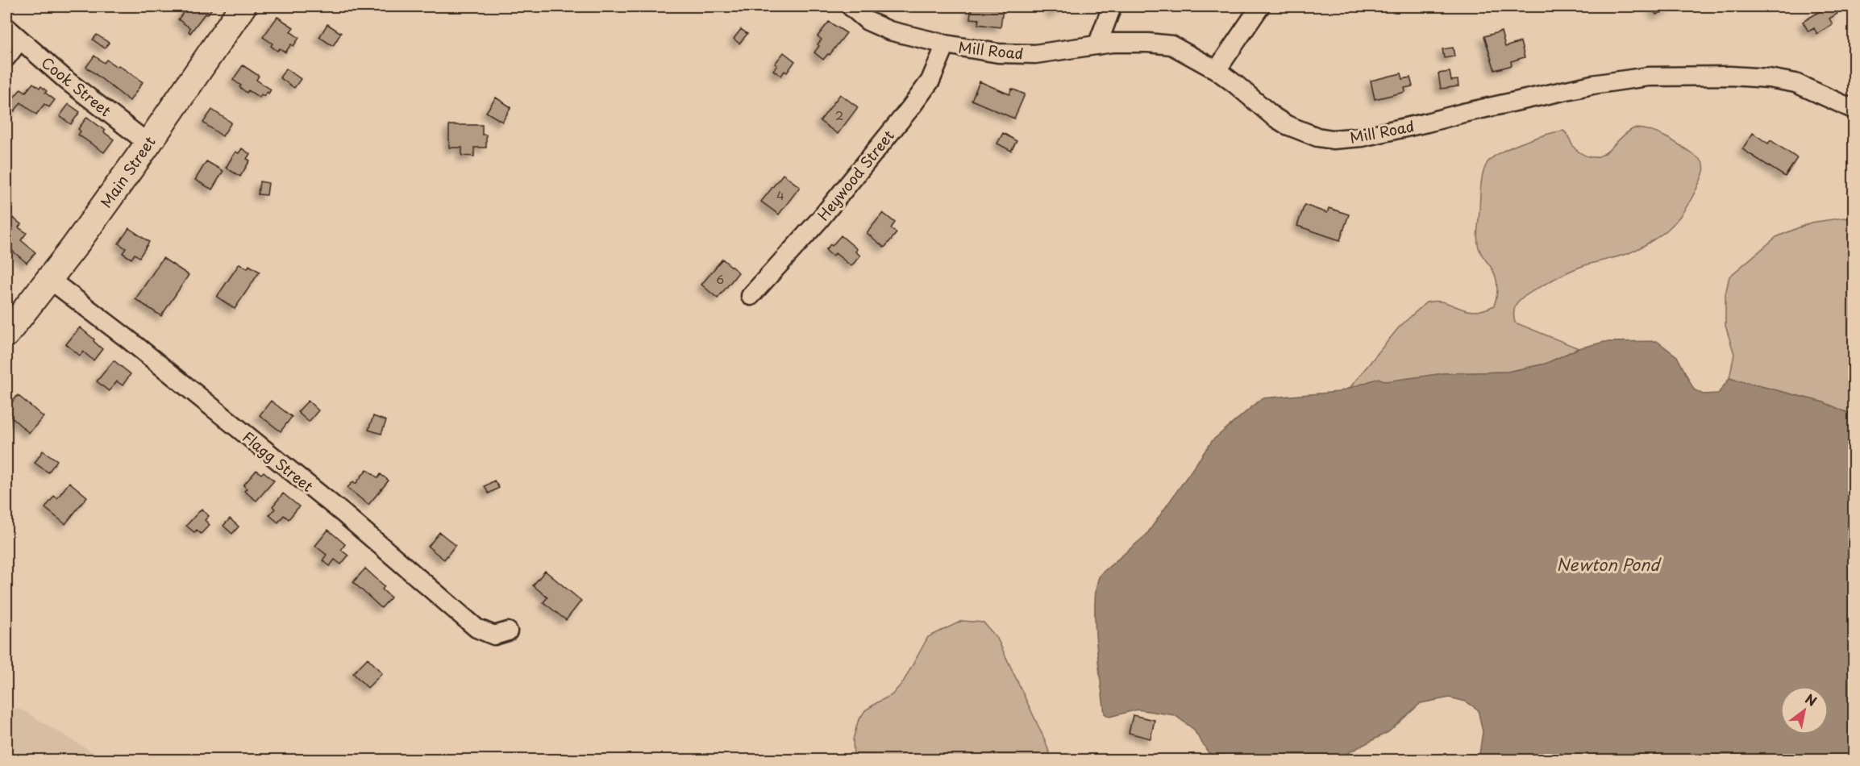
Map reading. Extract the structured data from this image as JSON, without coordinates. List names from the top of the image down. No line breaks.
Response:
{"streets":{"main road":["Main Street"],"street":["Mill Road","Cook Street","Heywood Street","Flagg Street"]},"crossings":[["Mill Road","Heywood Street"],["Cook Street","Main Street"],["Main Street","Flagg Street"]],"water":["Newton Pond"],"house_numbers":["2","4","6"],"north":"top right"}
